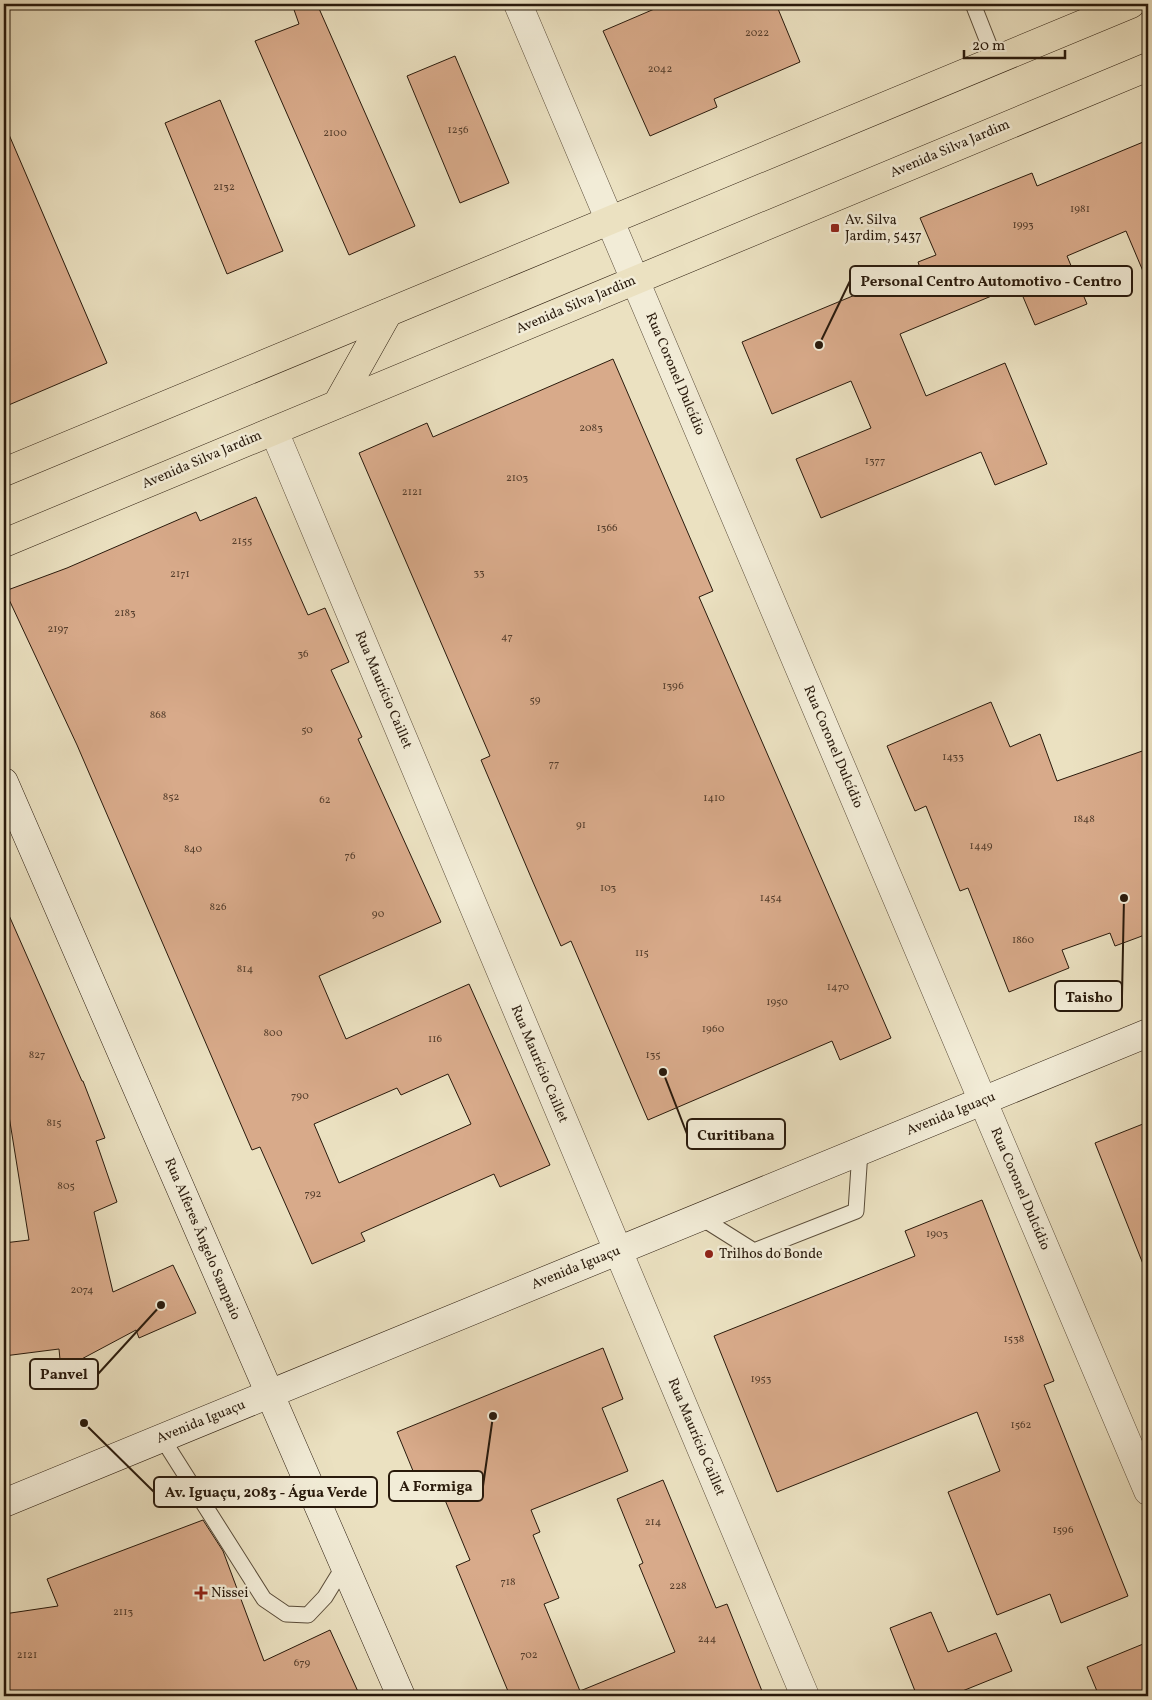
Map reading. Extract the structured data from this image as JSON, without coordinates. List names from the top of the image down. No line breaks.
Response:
{"streets":{"main road":["Avenida Silva Jardim"],"street":["Rua Coronel Dulcídio","Rua Maurício Caillet","Avenida Iguaçu","Rua Alferes Ângelo Sampaio"]},"crossings":[["Avenida Silva Jardim","Rua Coronel Dulcídio"],["Avenida Silva Jardim","Rua Maurício Caillet"],["Rua Coronel Dulcídio","Avenida Iguaçu"],["Rua Maurício Caillet","Avenida Iguaçu"],["Avenida Iguaçu","Rua Alferes Ângelo Sampaio"]],"places":{"transit":["Av. Silva Jardim, 5437"],"other":["Personal Centro Automotivo - Centro","Taisho","Curitibana","Trilhos do Bonde","Panvel","A Formiga","Av. Iguaçu, 2083 - Água Verde"],"health":["Nissei"]},"house_numbers":["2022","2042","1256","2100","2132","1981","1993","2083","1377","2103","2121","1366","2155","33","2171","2183","2197","47","36","1396","59","868","50","1433","77","852","1410","62","1848","91","1449","840","76","103","1454","826","90","1860","115","814","1470","1950","1960","800","116","827","135","790","815","805","792","1903","2074","1538","1953","1562","214","1596","718","228","2113","244","2121","702","679"],"scale_bar":"20 m"}
